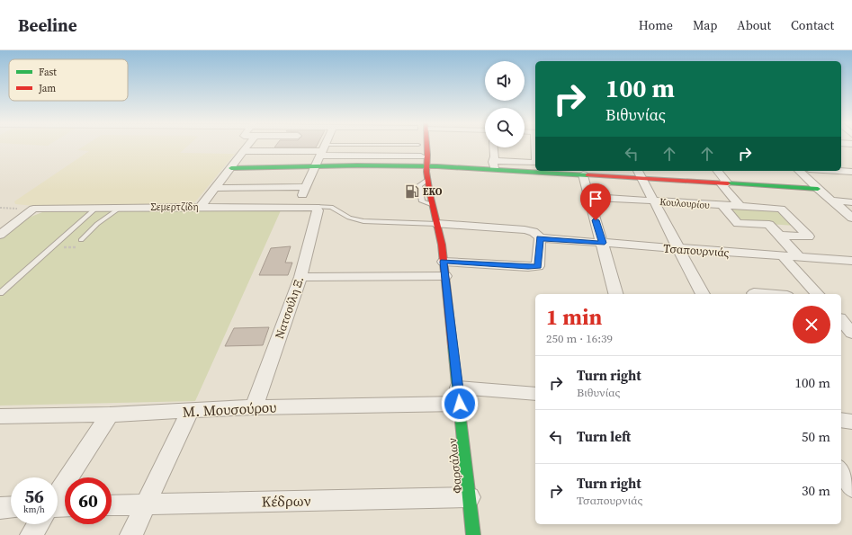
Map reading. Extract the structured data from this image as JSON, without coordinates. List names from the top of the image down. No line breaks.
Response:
{"streets":{"main road":["Φαρσάλων"],"street":["Κουλουρίου","Σεμερτζίδη","Τσαπουρνιάς","Νατσούλη Ξ.","Μ. Μουσούρου","Κέδρων"]},"crossings":[["Σεμερτζίδη","Νατσούλη Ξ."],["Νατσούλη Ξ.","Μ. Μουσούρου"],["Μ. Μουσούρου","Φαρσάλων"],["Φαρσάλων","Κέδρων"]],"places":{"fuel station":["EKO"]},"legend":["Fast","Jam"],"page":{"header":"Beeline","nav":["Home","Map","About","Contact"],"turn":["100 m","Βιθυνίας"],"heading":["1 min","250 m · 16:39"],"list":[{"name":"Turn right","note":"Βιθυνίας","value":"100 m"},{"name":"Turn left","value":"50 m"},{"name":"Turn right","note":"Τσαπουρνιάς","value":"30 m"}],"speed":"56 km/h","limit":"60"}}
